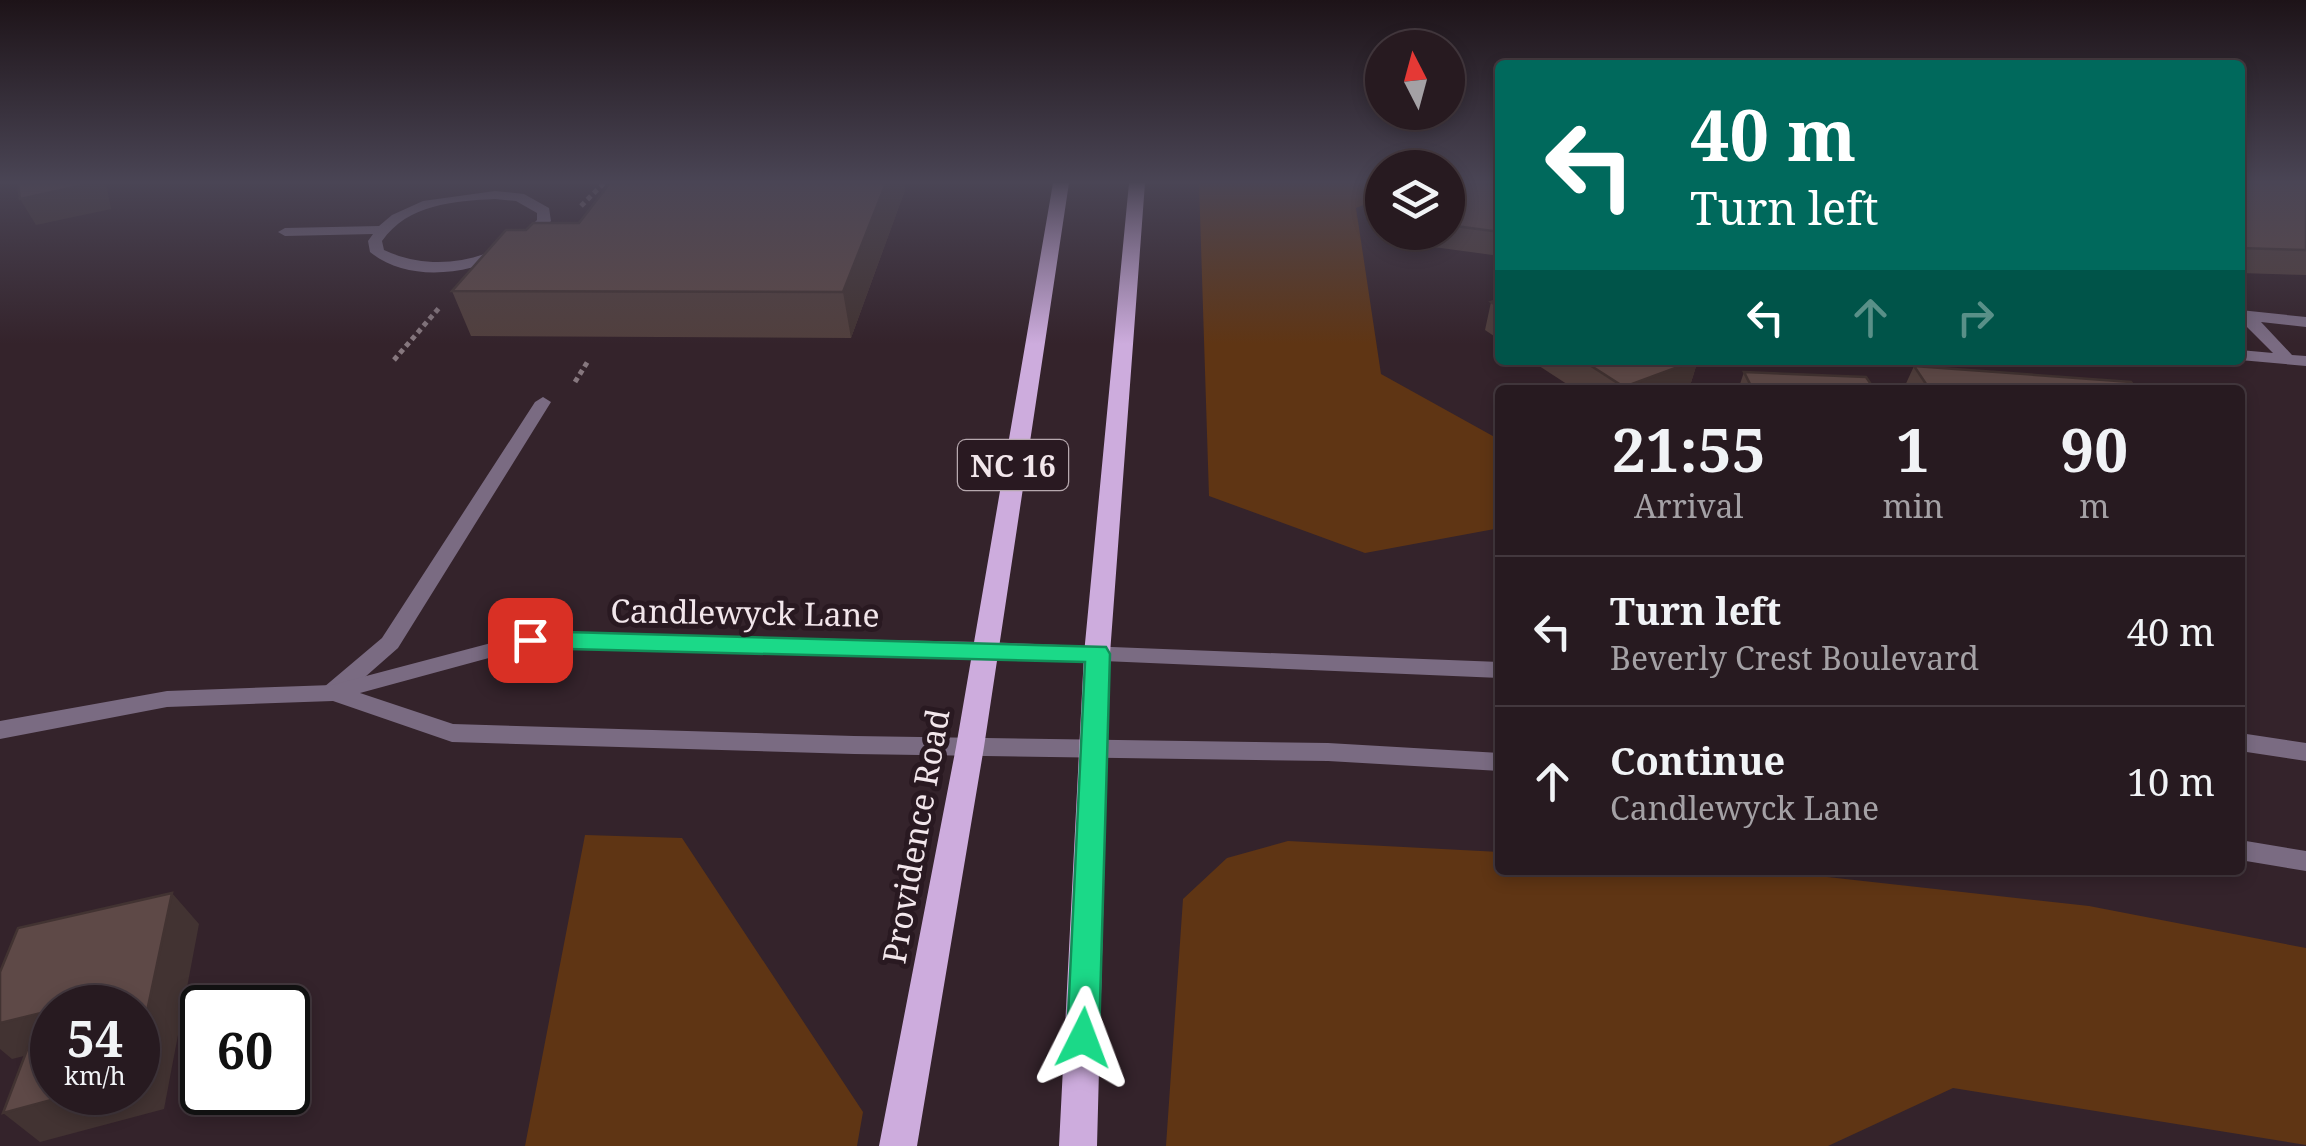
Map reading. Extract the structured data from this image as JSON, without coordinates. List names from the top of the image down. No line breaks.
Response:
{"streets":{"main road":["NC 16","Providence Road"],"street":["Candlewyck Lane"]},"crossings":[["NC 16","Candlewyck Lane"],["Candlewyck Lane","Providence Road"]],"north":"top","page":{"turn":["40 m","Turn left"],"eta":["21:55","Arrival","1","min","90","m"],"list":[{"name":"Turn left","note":"Beverly Crest Boulevard","value":"40 m"},{"name":"Continue","note":"Candlewyck Lane","value":"10 m"}],"speed":"54 km/h","limit":"60"}}
